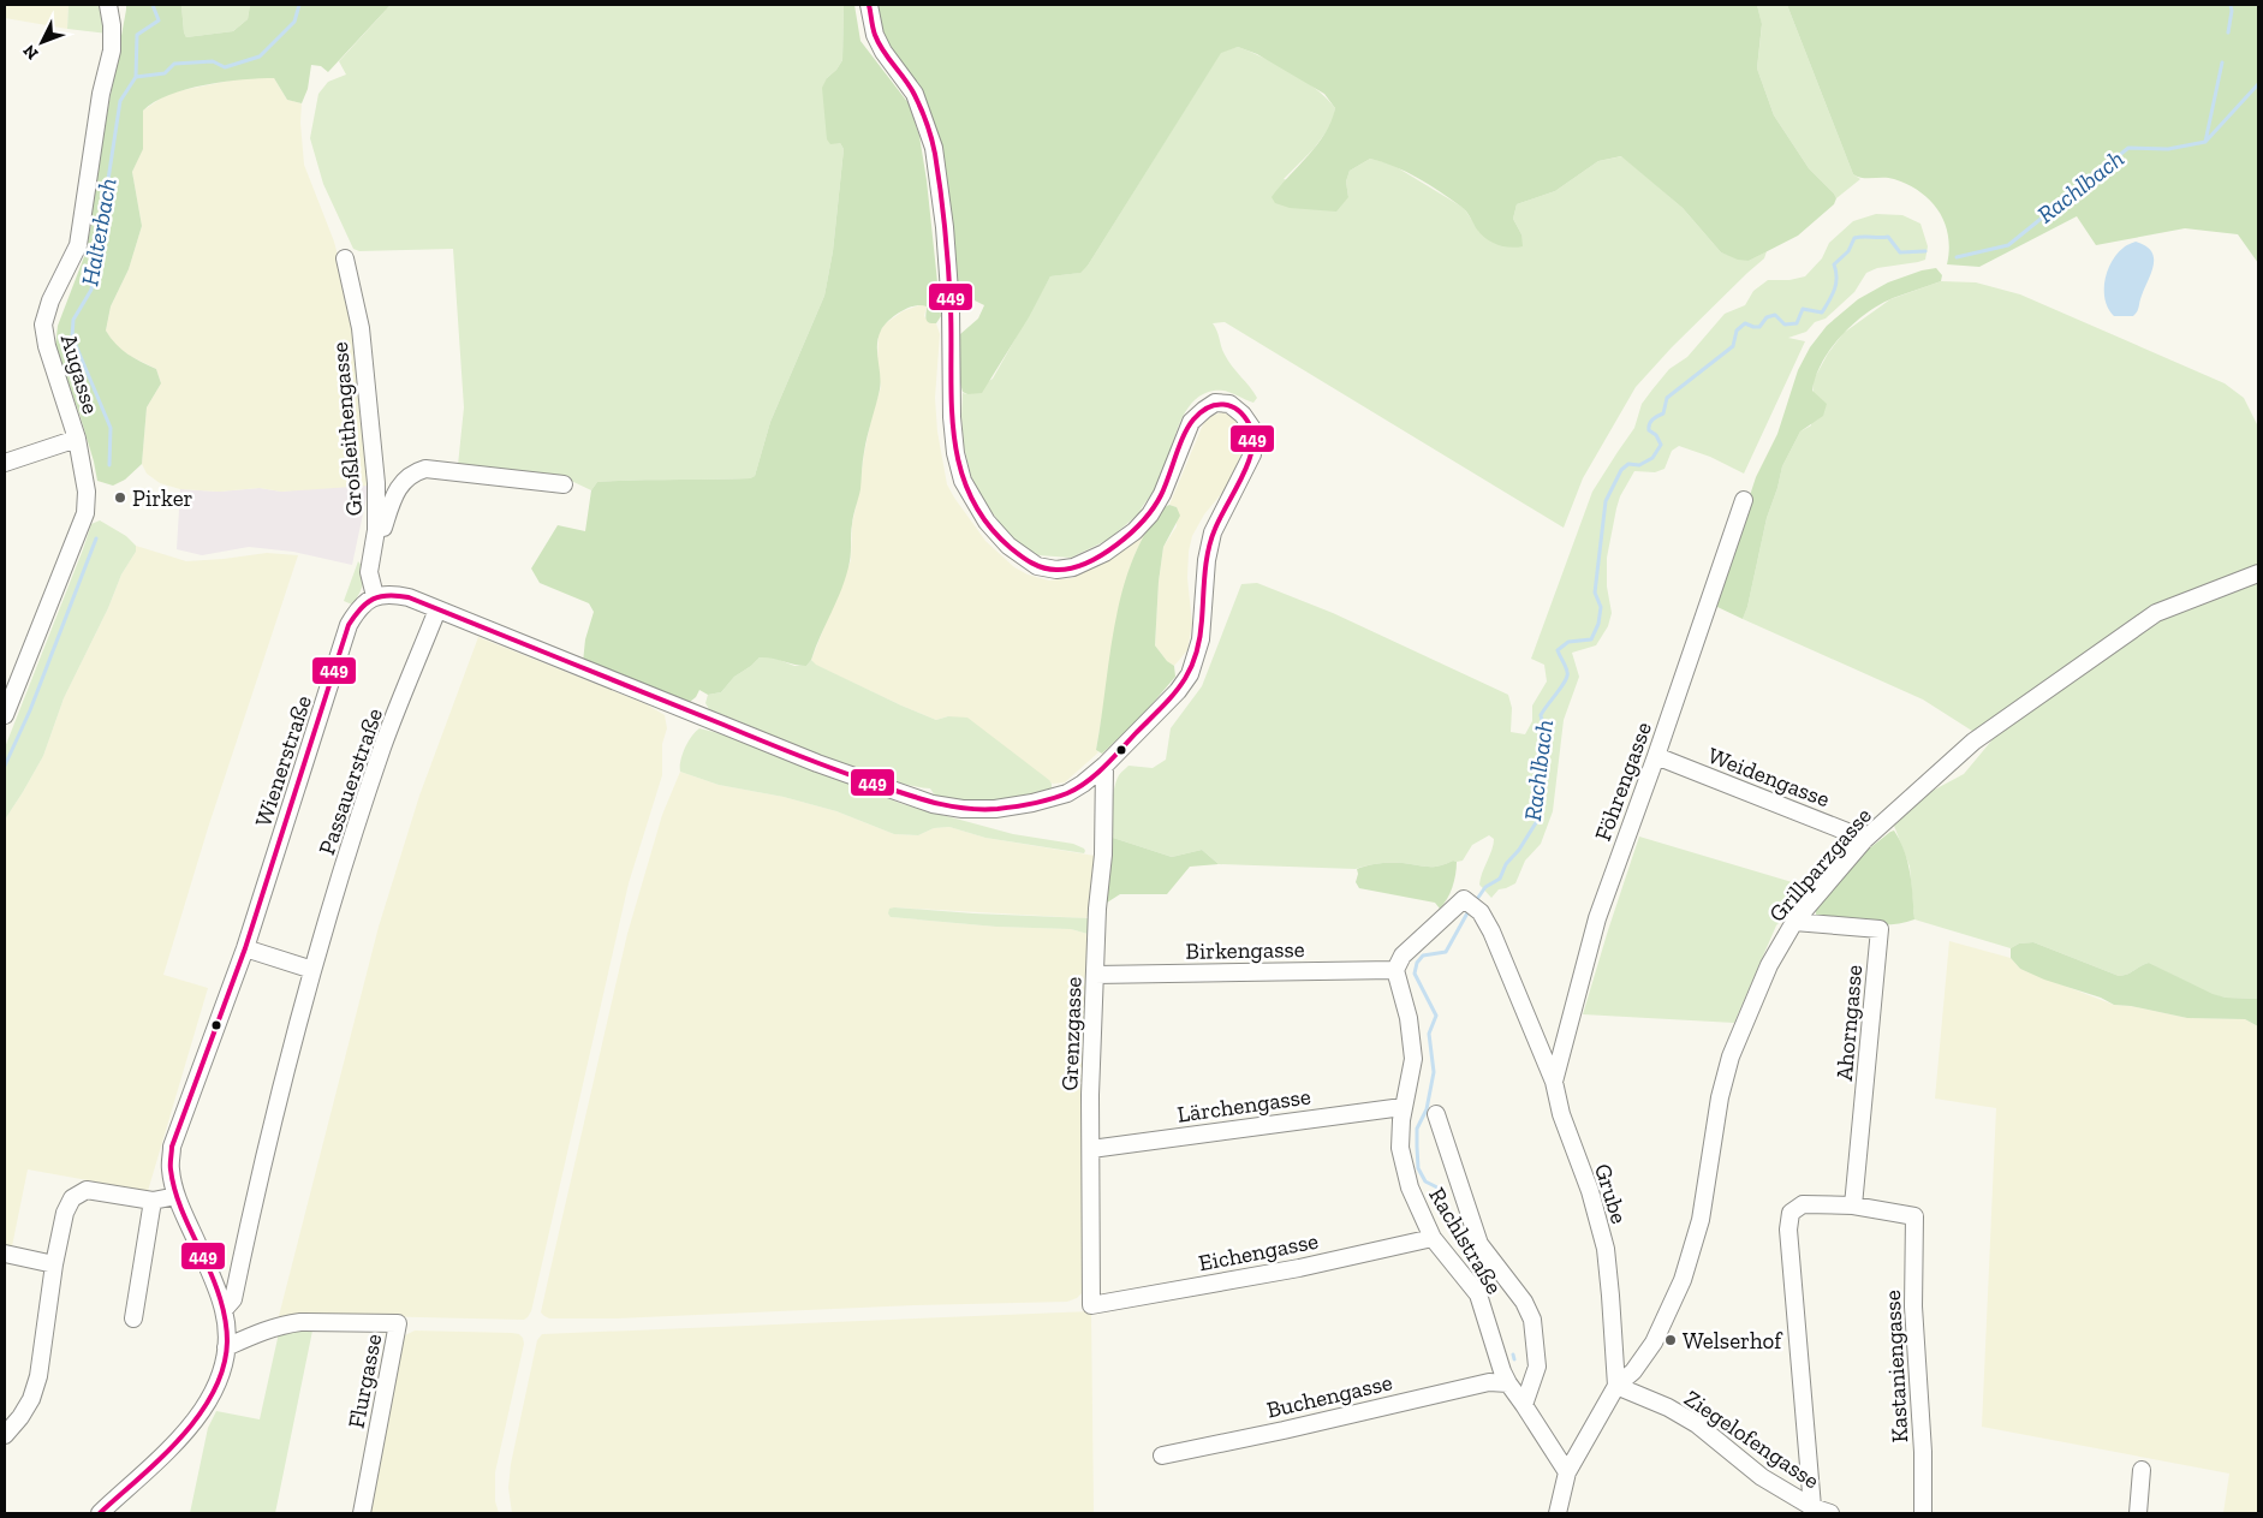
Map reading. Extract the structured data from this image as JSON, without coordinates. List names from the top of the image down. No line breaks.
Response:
{"streets":{"street":["Augasse","Großleithengasse","Wienerstraße","Weidengasse","Passauerstraße","Föhrengasse","Grillparzgasse","Birkengasse","Ahorngasse","Grenzgasse","Lärchengasse","Grube","Rachlstraße","Eichengasse","Kastaniengasse","Flurgasse","Buchengasse","Ziegelofengasse"]},"crossings":[["Großleithengasse","Wienerstraße"],["Wienerstraße","Passauerstraße"],["Wienerstraße","Flurgasse"],["Weidengasse","Föhrengasse"],["Weidengasse","Grillparzgasse"],["Föhrengasse","Grube"],["Grillparzgasse","Ahorngasse"],["Grillparzgasse","Grube"],["Grillparzgasse","Ziegelofengasse"],["Birkengasse","Grenzgasse"],["Birkengasse","Grube"],["Birkengasse","Rachlstraße"],["Ahorngasse","Kastaniengasse"],["Grenzgasse","Lärchengasse"],["Grenzgasse","Eichengasse"],["Lärchengasse","Rachlstraße"],["Grube","Rachlstraße"],["Grube","Ziegelofengasse"],["Rachlstraße","Eichengasse"],["Rachlstraße","Buchengasse"]],"water":["Rachlbach","Halterbach"],"places":["Pirker","Welserhof"],"lines":["transit line 449"],"north":"bottom left"}
